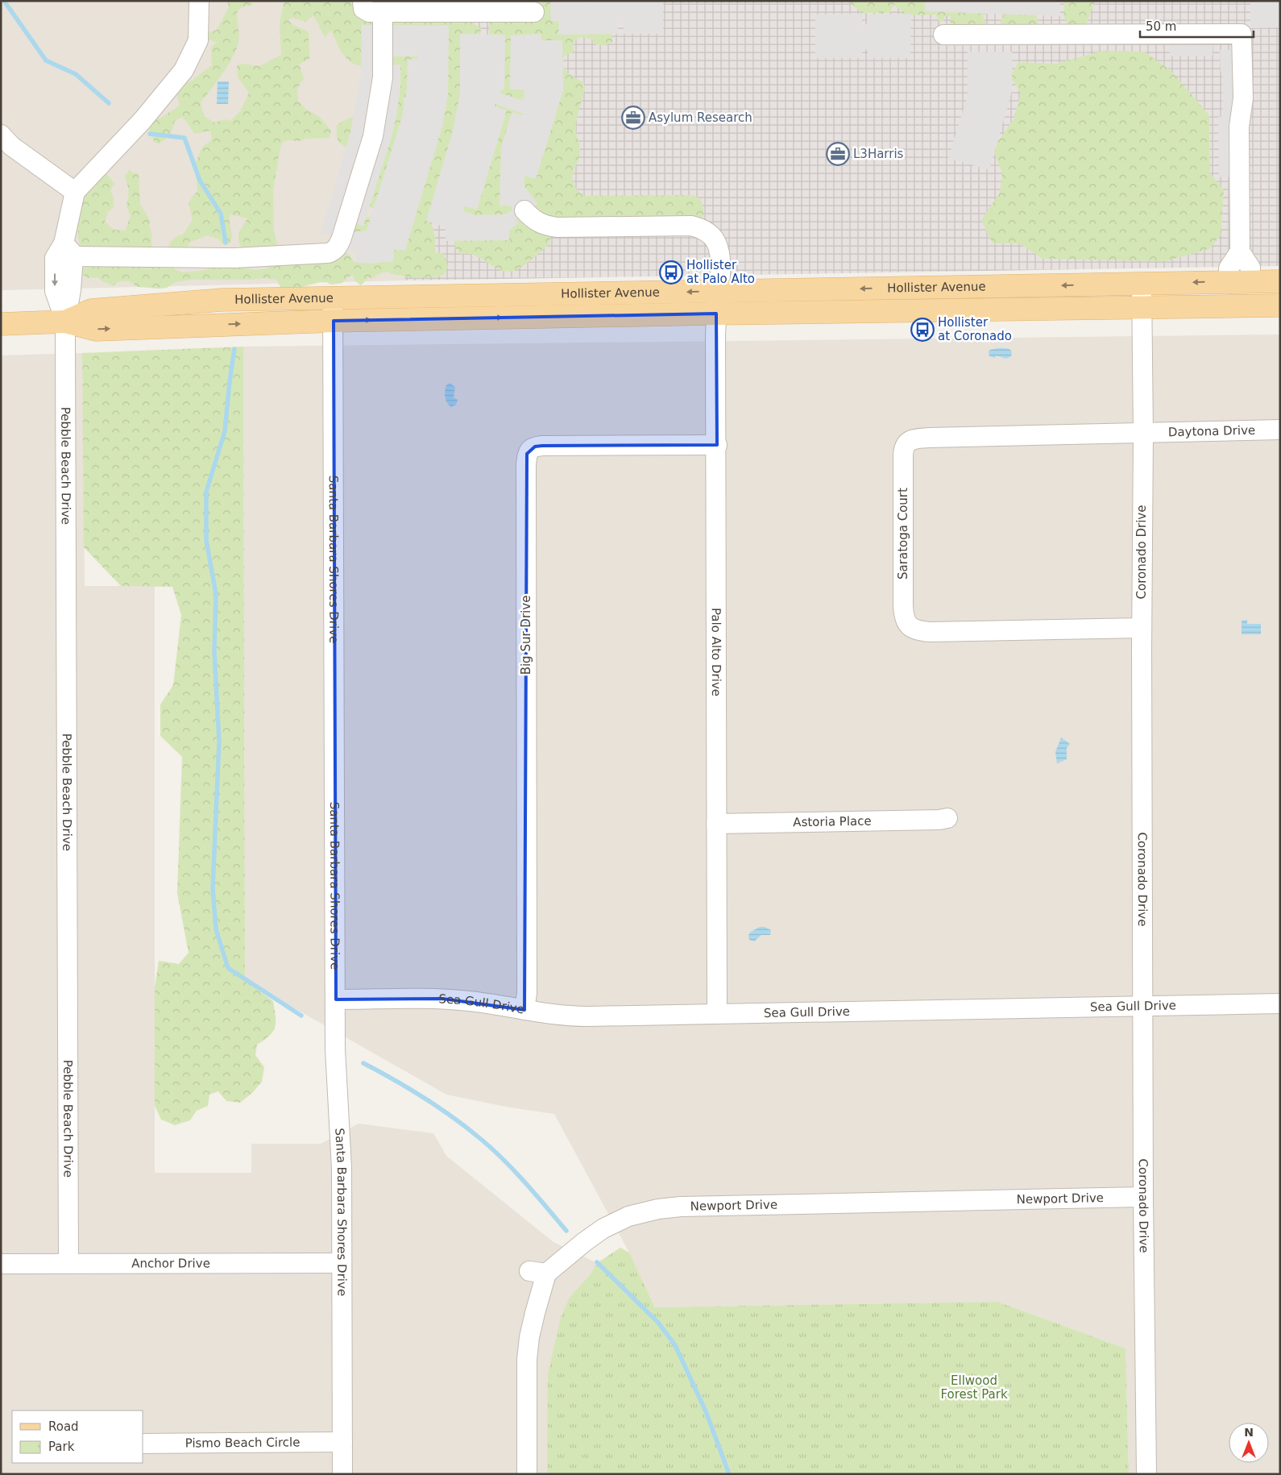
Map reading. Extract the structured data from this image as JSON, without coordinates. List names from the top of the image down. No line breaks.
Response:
{"streets":{"main road":["Hollister Avenue"],"street":["Daytona Drive","Pebble Beach Drive","Saratoga Court","Coronado Drive","Santa Barbara Shores Drive","Big Sur Drive","Palo Alto Drive","Astoria Place","Sea Gull Drive","Newport Drive","Anchor Drive","Pismo Beach Circle"]},"crossings":[["Hollister Avenue","Pebble Beach Drive"],["Hollister Avenue","Coronado Drive"],["Hollister Avenue","Santa Barbara Shores Drive"],["Hollister Avenue","Palo Alto Drive"],["Daytona Drive","Saratoga Court"],["Daytona Drive","Coronado Drive"],["Pebble Beach Drive","Anchor Drive"],["Saratoga Court","Coronado Drive"],["Coronado Drive","Sea Gull Drive"],["Coronado Drive","Newport Drive"],["Santa Barbara Shores Drive","Sea Gull Drive"],["Santa Barbara Shores Drive","Anchor Drive"],["Santa Barbara Shores Drive","Pismo Beach Circle"],["Big Sur Drive","Palo Alto Drive"],["Big Sur Drive","Sea Gull Drive"],["Palo Alto Drive","Astoria Place"],["Palo Alto Drive","Sea Gull Drive"]],"parks":["Ellwood Forest Park"],"places":{"office":["Asylum Research","L3Harris"],"bus stop":["Hollister at Palo Alto","Hollister at Coronado"]},"legend":["Road","Park"],"scale_bar":"50 m","north":"top"}
